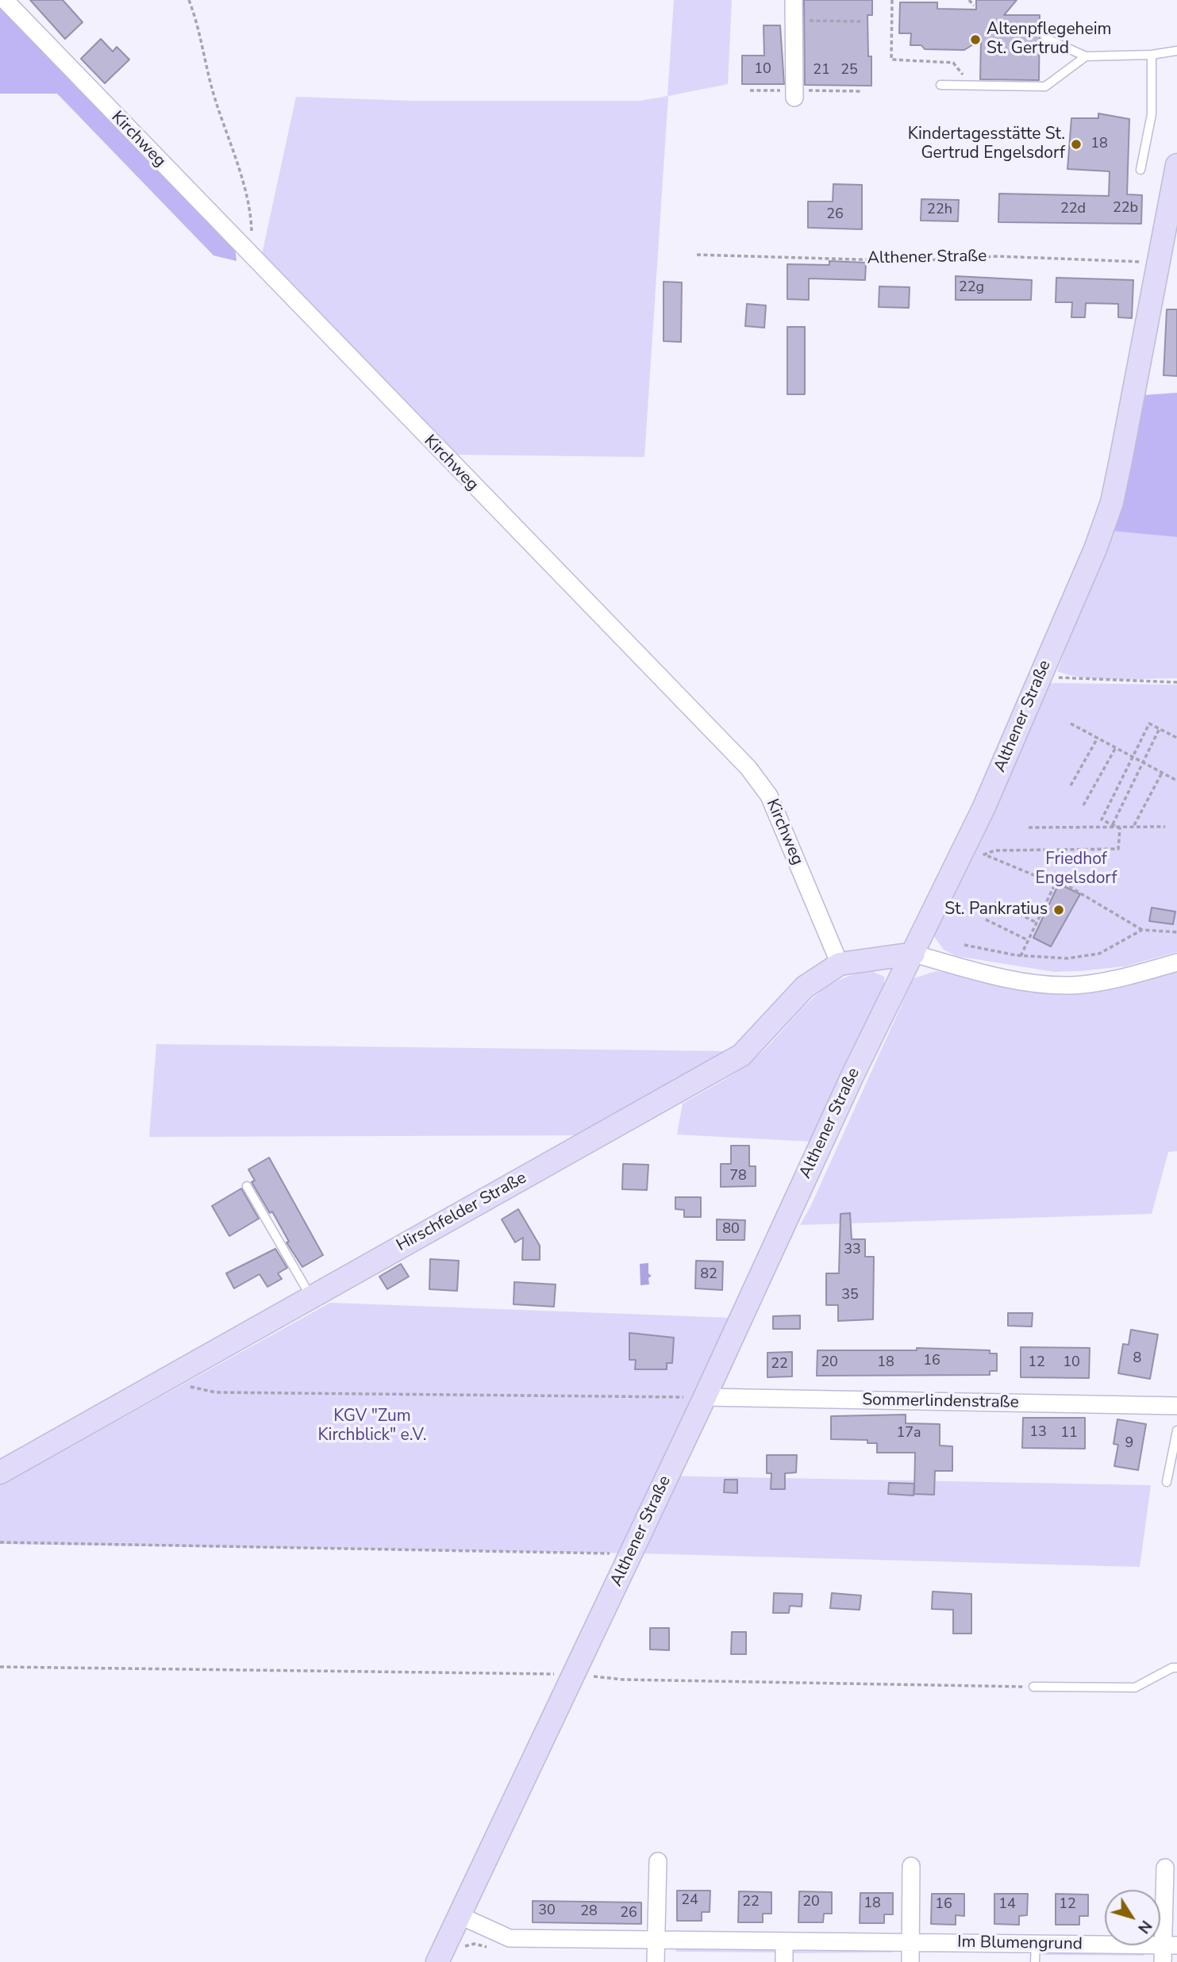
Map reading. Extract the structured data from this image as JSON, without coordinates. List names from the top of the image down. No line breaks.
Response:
{"streets":{"main road":["Althener Straße","Hirschfelder Straße"],"street":["Kirchweg","Sommerlindenstraße","Im Blumengrund"]},"crossings":[["Kirchweg","Hirschfelder Straße"],["Althener Straße","Hirschfelder Straße"],["Althener Straße","Sommerlindenstraße"],["Althener Straße","Im Blumengrund"]],"parks":["Friedhof Engelsdorf","KGV \"Zum Kirchblick\" e.V."],"places":["Altenpflegeheim St. Gertrud","Kindertagesstätte St. Gertrud Engelsdorf","St. Pankratius"],"house_numbers":["10","21","25","18","22b","22d","22h","26","22g","78","80","33","82","35","8","16","20","18","12","10","22","13","17a","11","9","24","22","20","18","16","14","12","30","28","26"],"north":"bottom right"}
